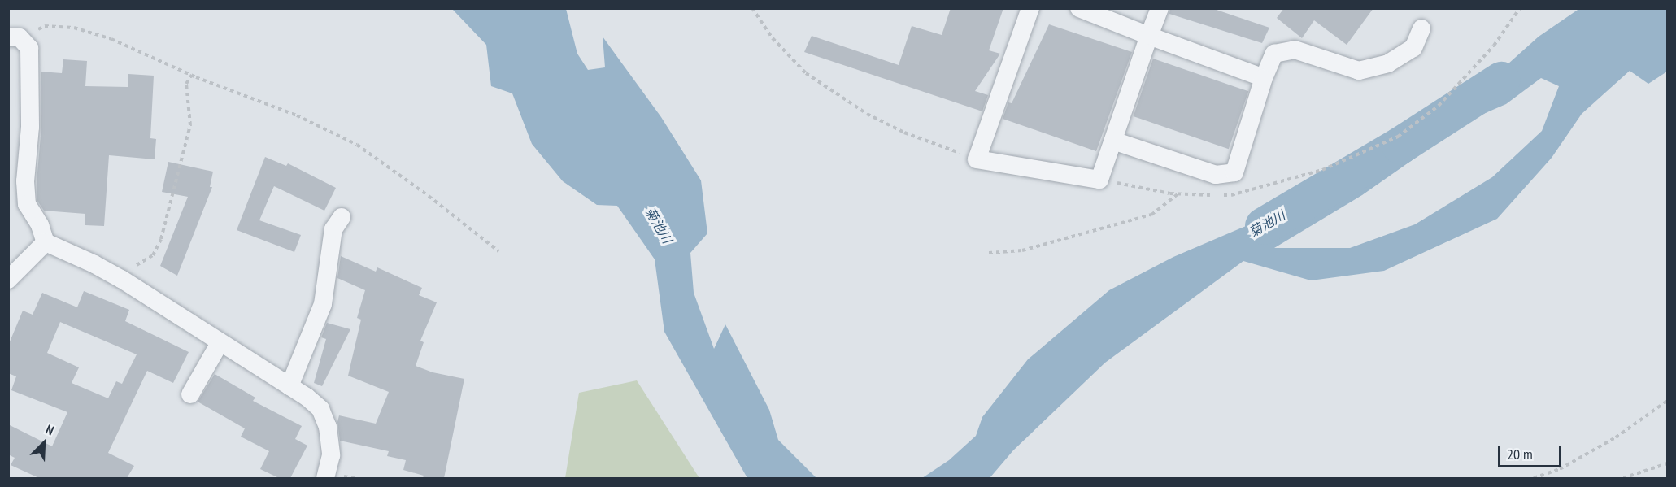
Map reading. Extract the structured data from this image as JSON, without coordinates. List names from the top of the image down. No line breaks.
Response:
{"water":["菊池川"],"scale_bar":"20 m","north":"top right"}
